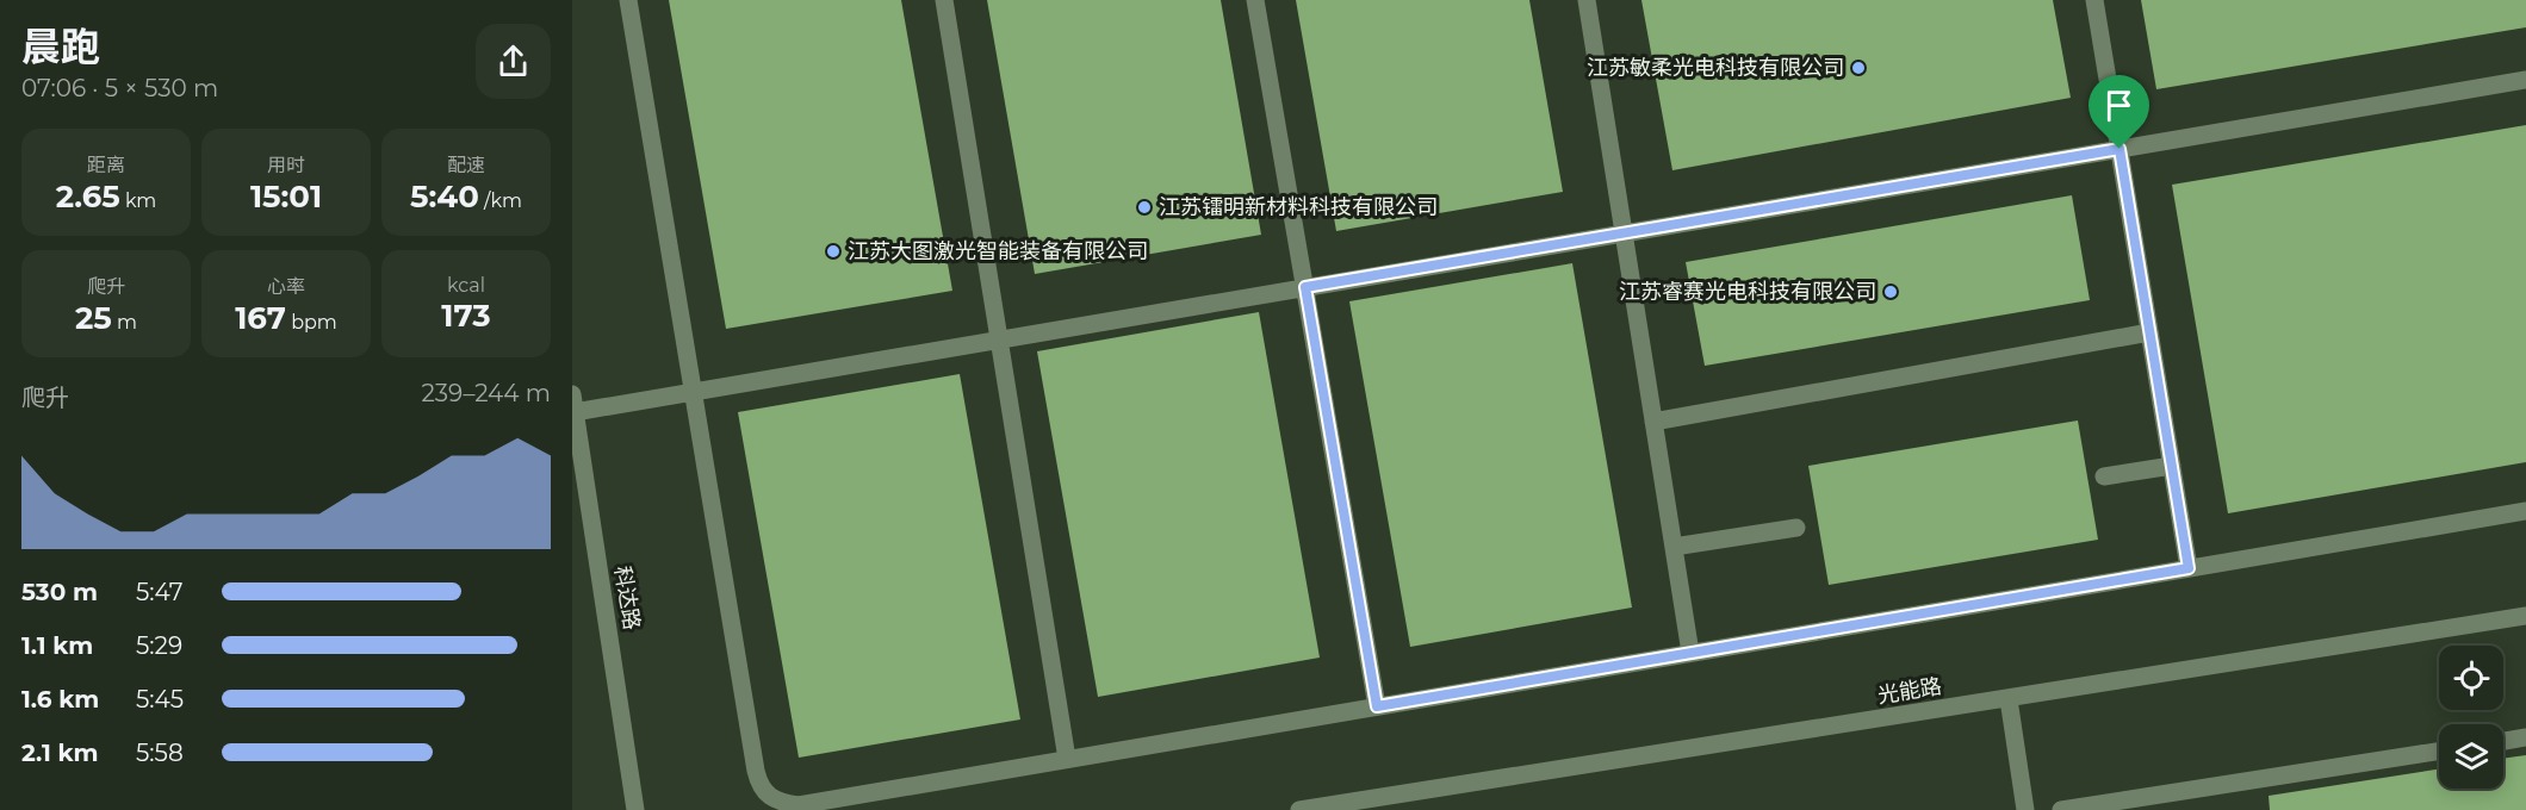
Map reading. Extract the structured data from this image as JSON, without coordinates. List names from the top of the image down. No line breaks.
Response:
{"streets":{"street":["科达路","光能路"]},"places":["江苏敏柔光电科技有限公司","江苏镭明新材料科技有限公司","江苏大图激光智能装备有限公司","江苏睿赛光电科技有限公司"],"page":{"heading":["晨跑","07:06 · 5 × 530 m"],"stats":[["距离","2.65 km"],["用时","15:01"],["配速","5:40 /km"],["爬升","25 m"],["心率","167 bpm"],["kcal","173"]],"chart":["爬升","239–244 m"],"list":[{"name":"530 m","note":"5:47"},{"name":"1.1 km","note":"5:29"},{"name":"1.6 km","note":"5:45"},{"name":"2.1 km","note":"5:58"}]}}
